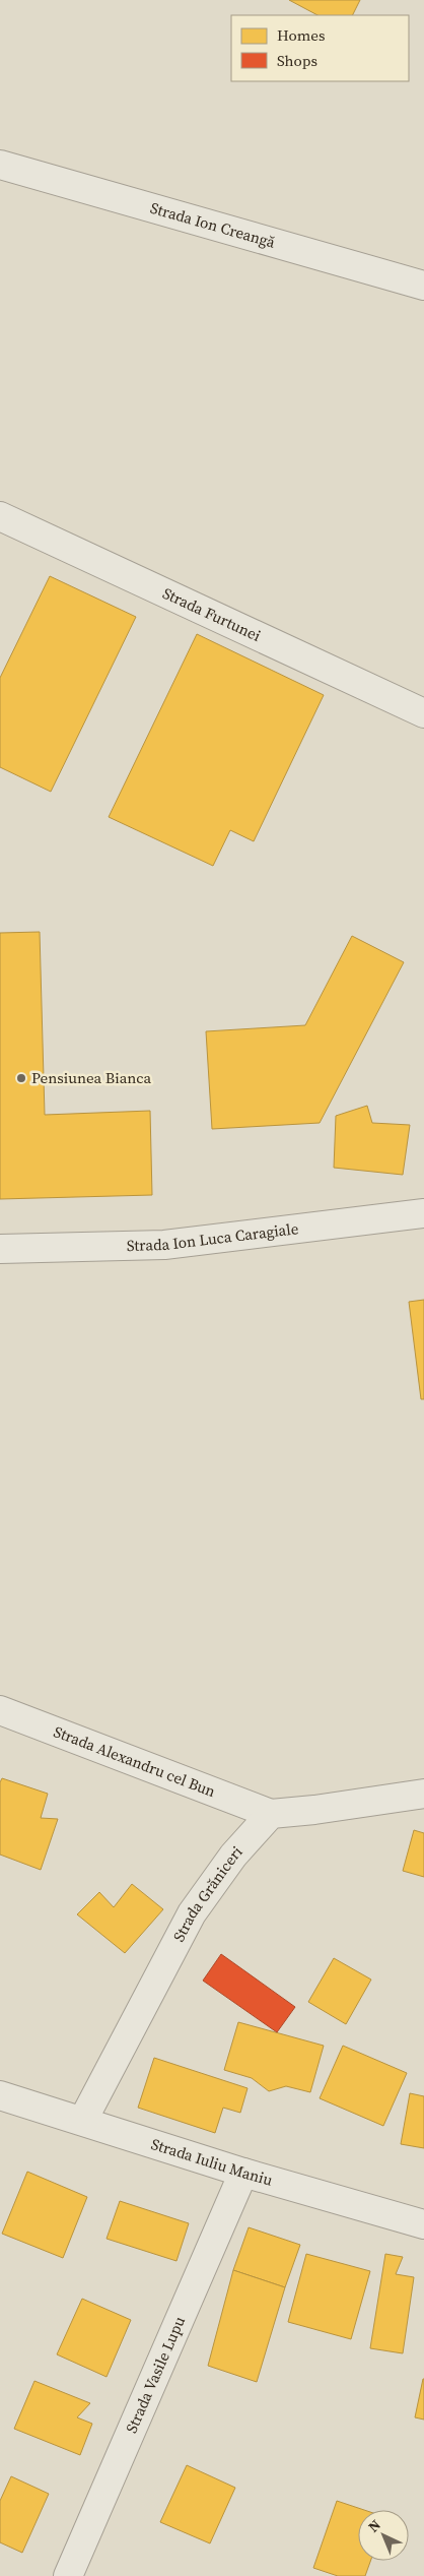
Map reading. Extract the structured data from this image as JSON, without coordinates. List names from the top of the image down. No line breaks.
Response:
{"streets":{"street":["Strada Ion Creangă","Strada Furtunei","Strada Ion Luca Caragiale","Strada Alexandru cel Bun","Strada Grăniceri","Strada Iuliu Maniu","Strada Vasile Lupu"]},"crossings":[["Strada Alexandru cel Bun","Strada Grăniceri"],["Strada Grăniceri","Strada Iuliu Maniu"],["Strada Iuliu Maniu","Strada Vasile Lupu"]],"places":["Pensiunea Bianca"],"legend":["Homes","Shops"],"north":"top left"}
